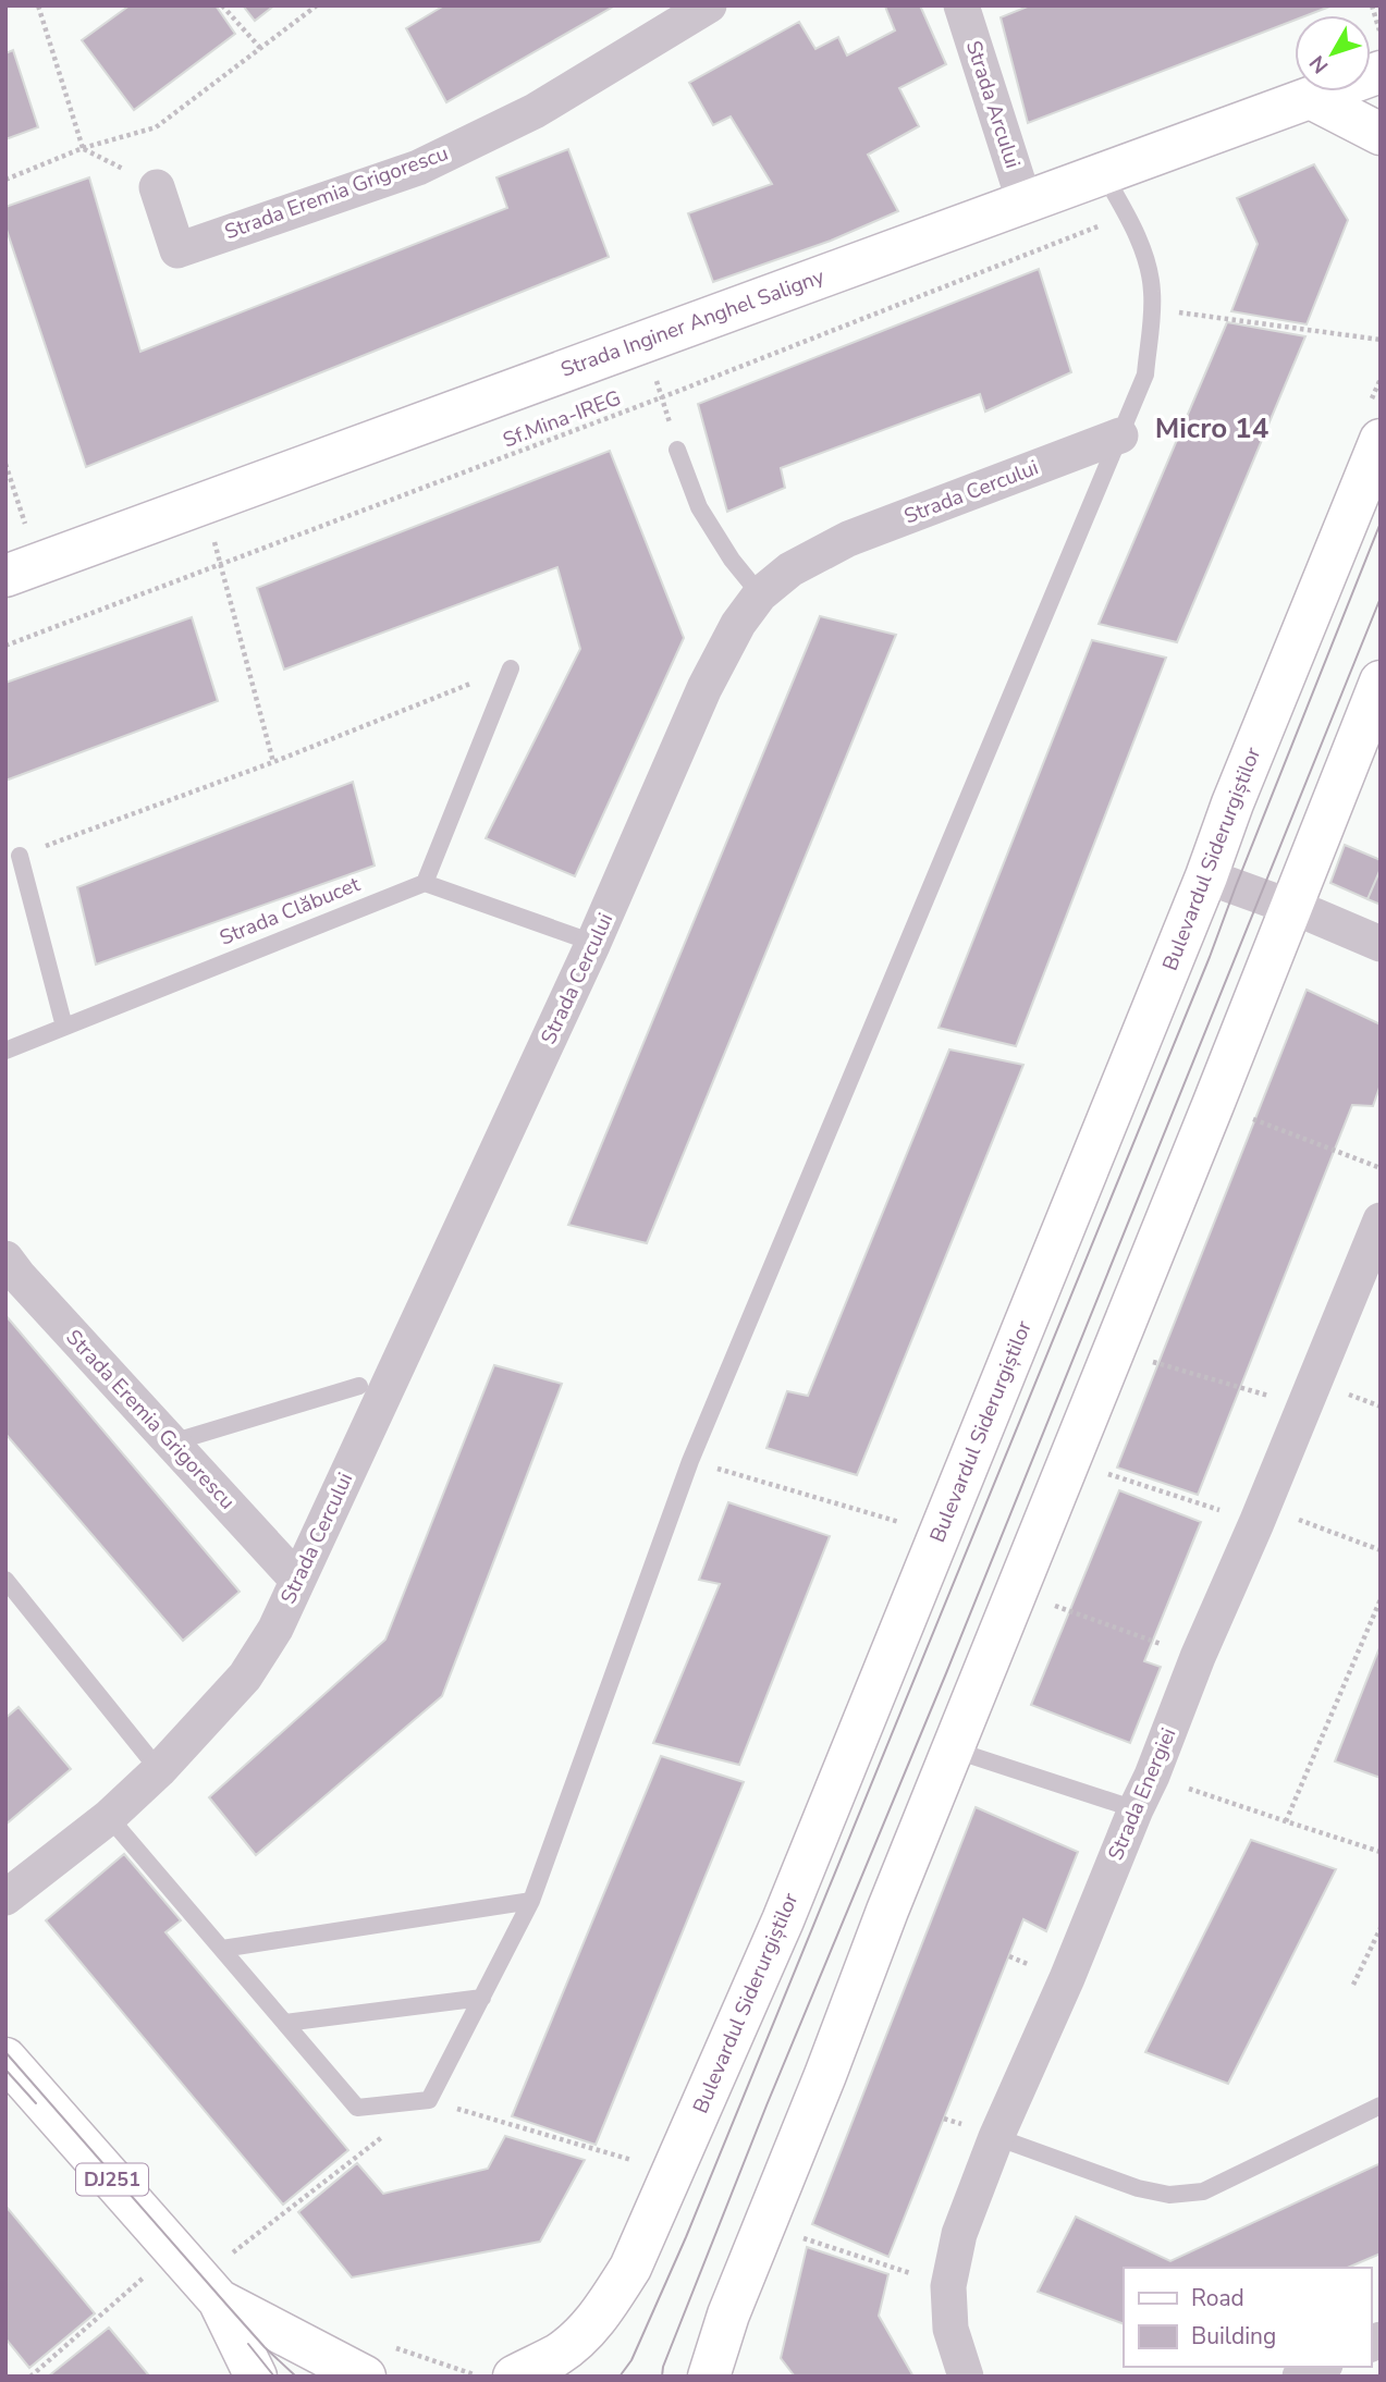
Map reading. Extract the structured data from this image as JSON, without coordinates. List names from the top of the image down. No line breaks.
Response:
{"streets":{"main road":["Strada Inginer Anghel Saligny","Bulevardul Siderurgiștilor","DJ251"],"street":["Strada Arcului","Strada Eremia Grigorescu","Strada Cercului","Strada Energiei"],"lane":["Strada Clăbucet"],"path":["Sf.Mina-IREG"]},"crossings":[["Strada Arcului","Strada Inginer Anghel Saligny"],["Strada Eremia Grigorescu","Strada Cercului"]],"districts":["Micro 14"],"legend":["Road","Building"],"north":"bottom left"}
